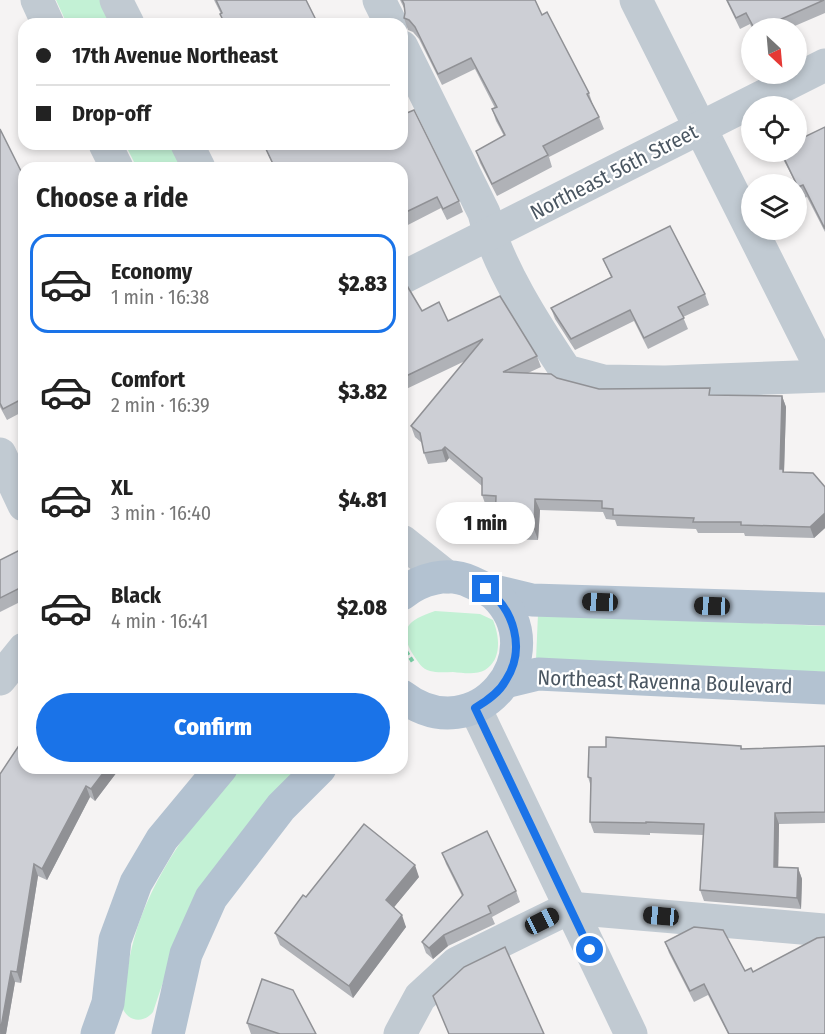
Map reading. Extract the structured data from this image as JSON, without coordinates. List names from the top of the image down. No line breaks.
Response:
{"streets":{"main road":["Northeast Ravenna Boulevard"],"street":["Northeast 56th Street"]},"north":"bottom right","page":{"banner":["17th Avenue Northeast","Drop-off"],"heading":"Choose a ride","list":[{"name":"Economy","note":"1 min · 16:38","value":"$2.83"},{"name":"Comfort","note":"2 min · 16:39","value":"$3.82"},{"name":"XL","note":"3 min · 16:40","value":"$4.81"},{"name":"Black","note":"4 min · 16:41","value":"$2.08"}],"bubble":"1 min","buttons":"Confirm"}}
